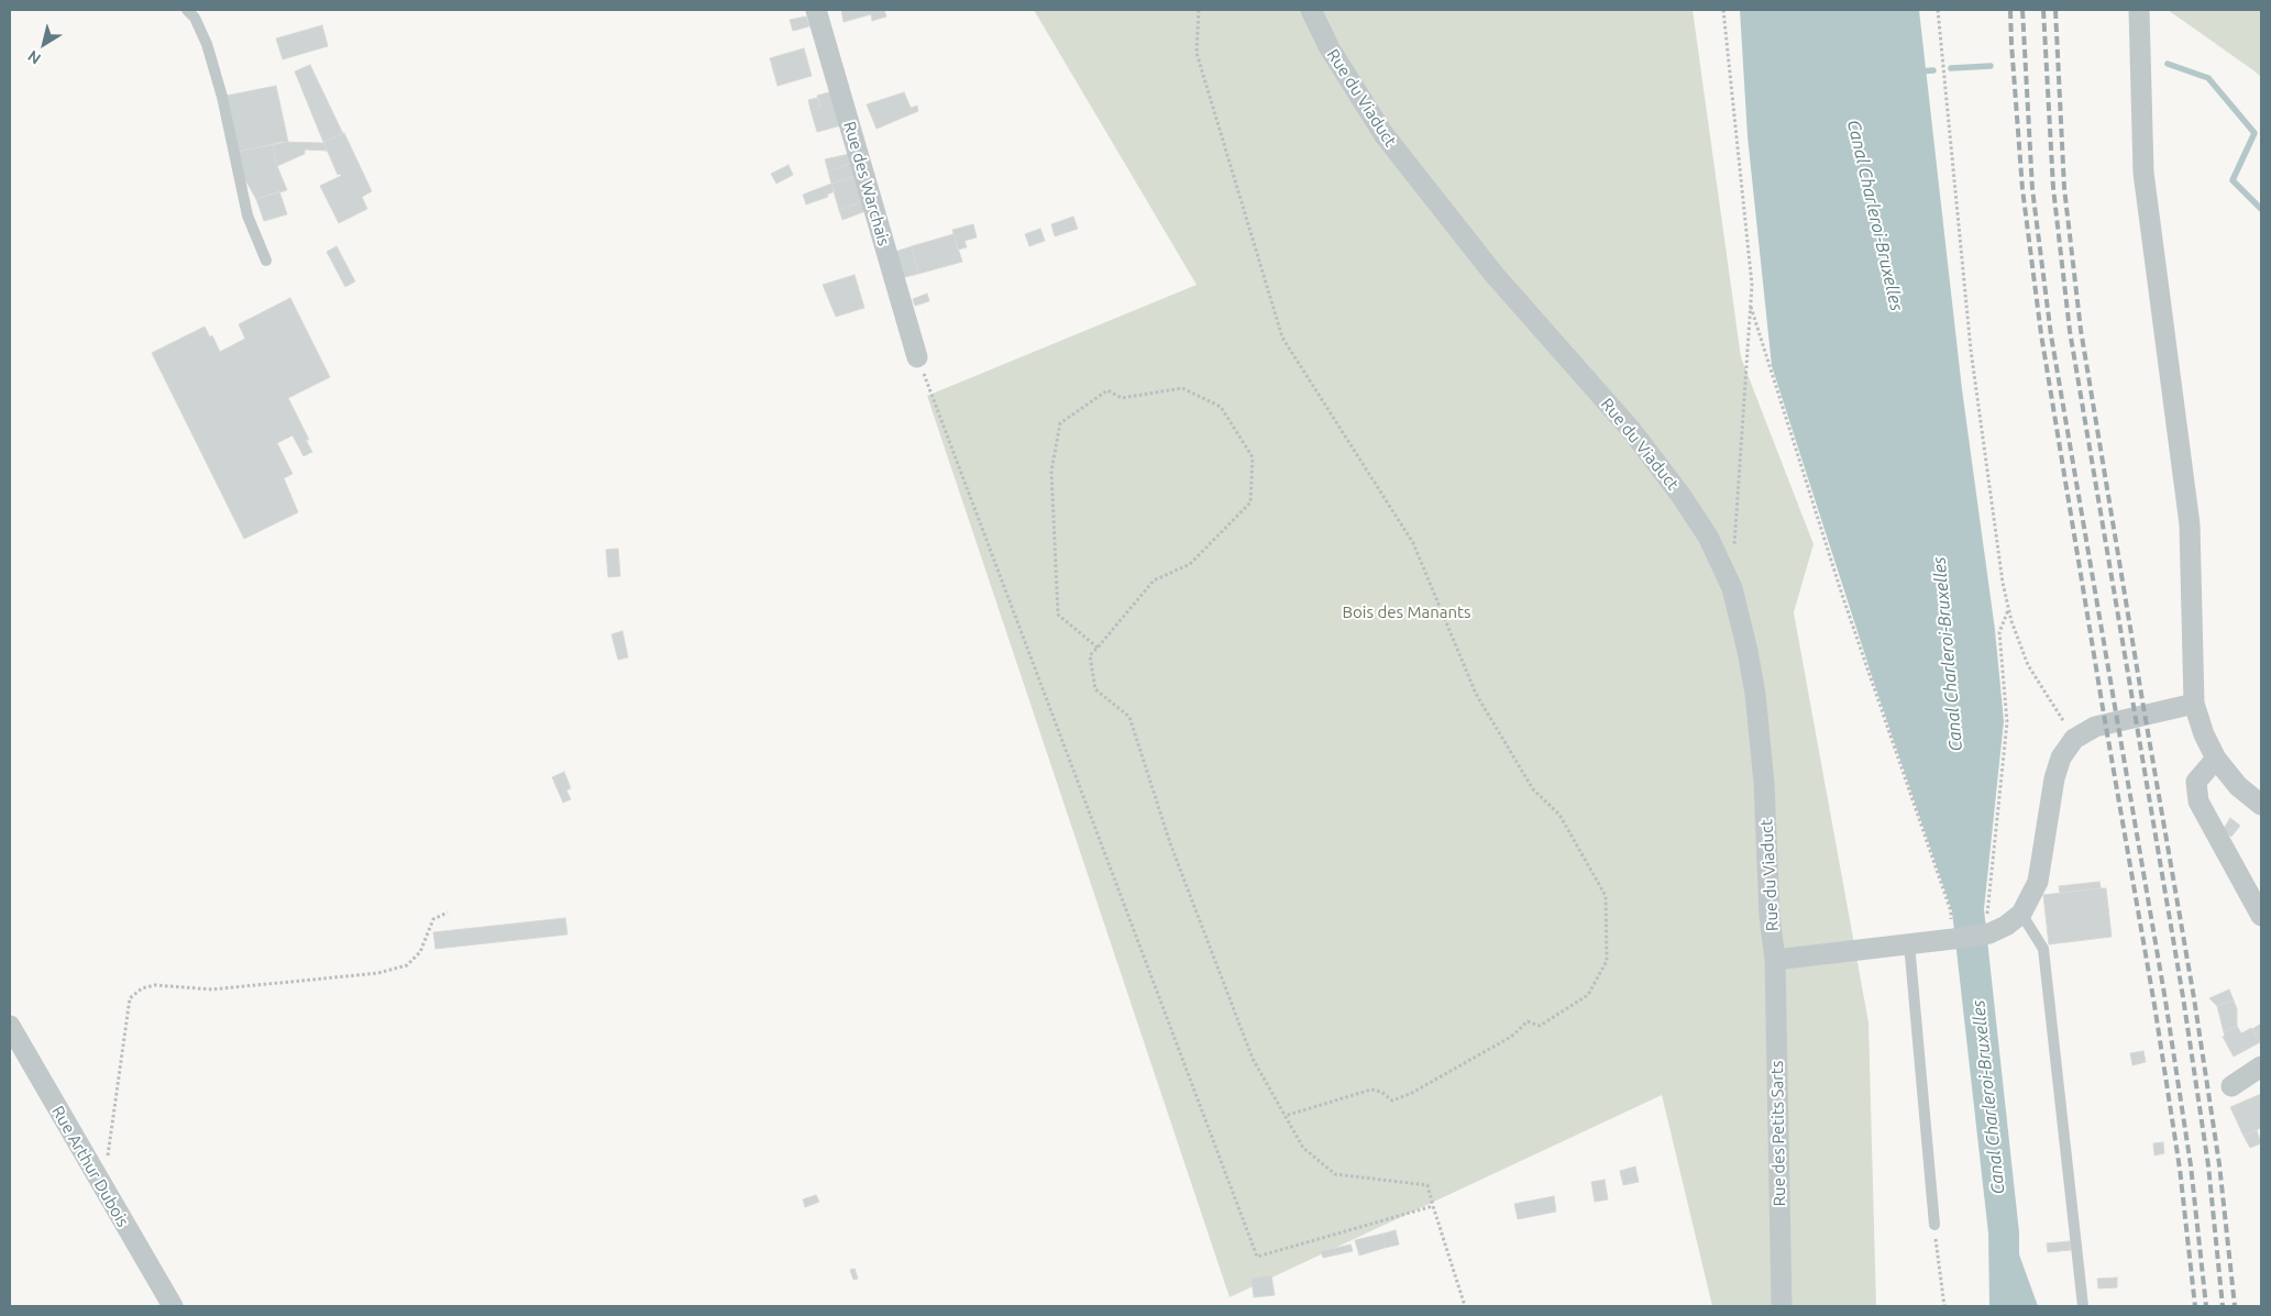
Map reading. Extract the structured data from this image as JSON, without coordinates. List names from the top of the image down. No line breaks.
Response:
{"streets":{"street":["Rue du Viaduct","Rue des Warchais","Rue des Petits Sarts","Rue Arthur Dubois"]},"crossings":[["Rue du Viaduct","Rue des Petits Sarts"]],"water":["Canal Charleroi-Bruxelles"],"parks":["Bois des Manants"],"north":"bottom left"}
